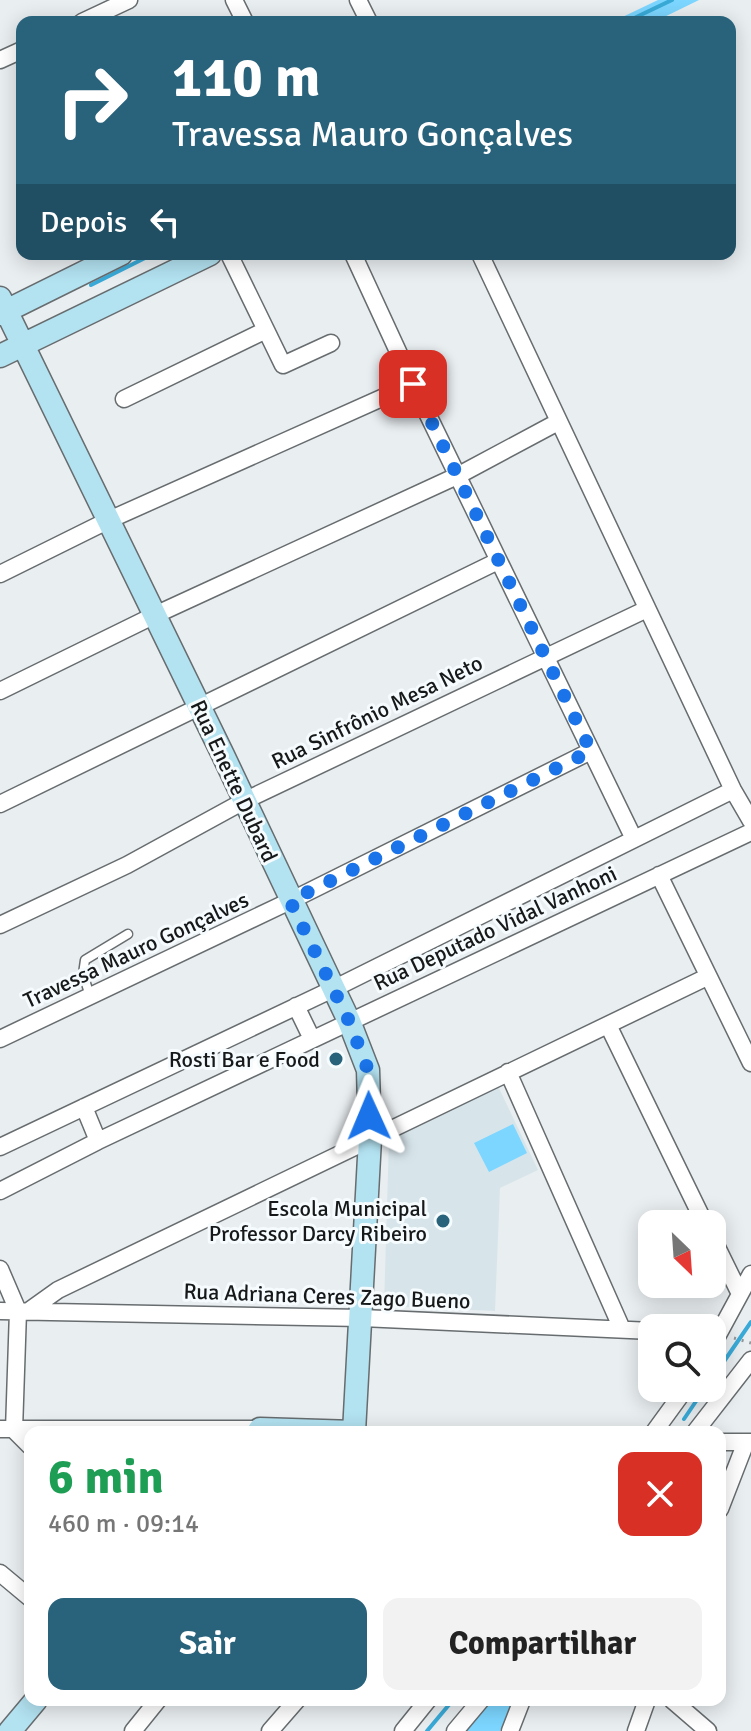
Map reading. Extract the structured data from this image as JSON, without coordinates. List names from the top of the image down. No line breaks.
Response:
{"streets":{"street":["Rua Sinfrônio Mesa Neto","Rua Enette Dubard","Rua Deputado Vidal Vanhoni","Travessa Mauro Gonçalves","Rua Adriana Ceres Zago Bueno"]},"crossings":[["Rua Sinfrônio Mesa Neto","Rua Enette Dubard"],["Rua Enette Dubard","Rua Deputado Vidal Vanhoni"],["Rua Enette Dubard","Travessa Mauro Gonçalves"],["Rua Enette Dubard","Rua Adriana Ceres Zago Bueno"]],"places":["Rosti Bar e Food","Escola Municipal Professor Darcy Ribeiro"],"north":"bottom right","page":{"turn":["110 m","Travessa Mauro Gonçalves"],"then":"Depois","heading":["6 min","460 m · 09:14"],"buttons":["Sair","Compartilhar"]}}
